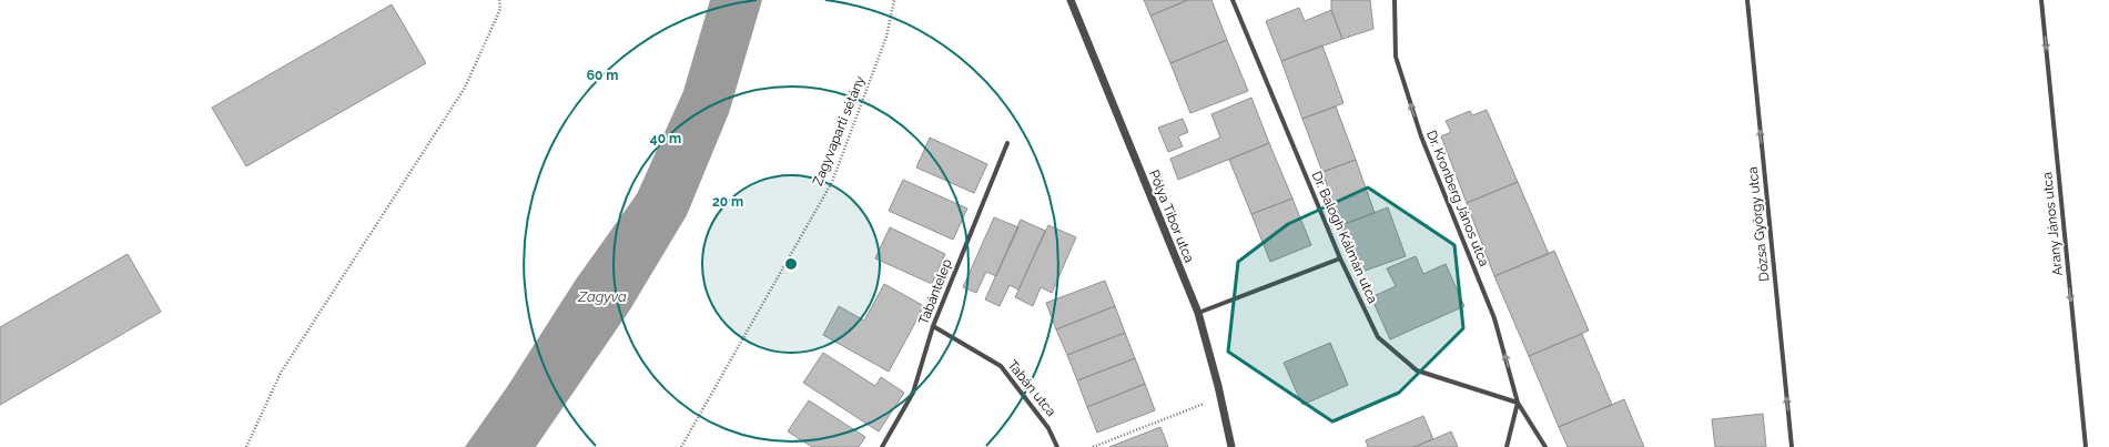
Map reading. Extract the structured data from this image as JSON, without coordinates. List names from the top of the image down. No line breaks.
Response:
{"streets":{"street":["Dr. Kronberg János utca","Pólya Tibor utca","Dózsa György utca","Arany János utca","Dr. Balogh Kálmán utca","Tabántelep","Tabán utca"],"path":["Zagyvaparti sétány"]},"crossings":[["Dr. Kronberg János utca","Dr. Balogh Kálmán utca"],["Tabántelep","Tabán utca"]],"one_way":["Dr. Kronberg János utca","Dózsa György utca","Arany János utca"],"water":["Zagyva"],"rings":["60 m","40 m","20 m"]}
